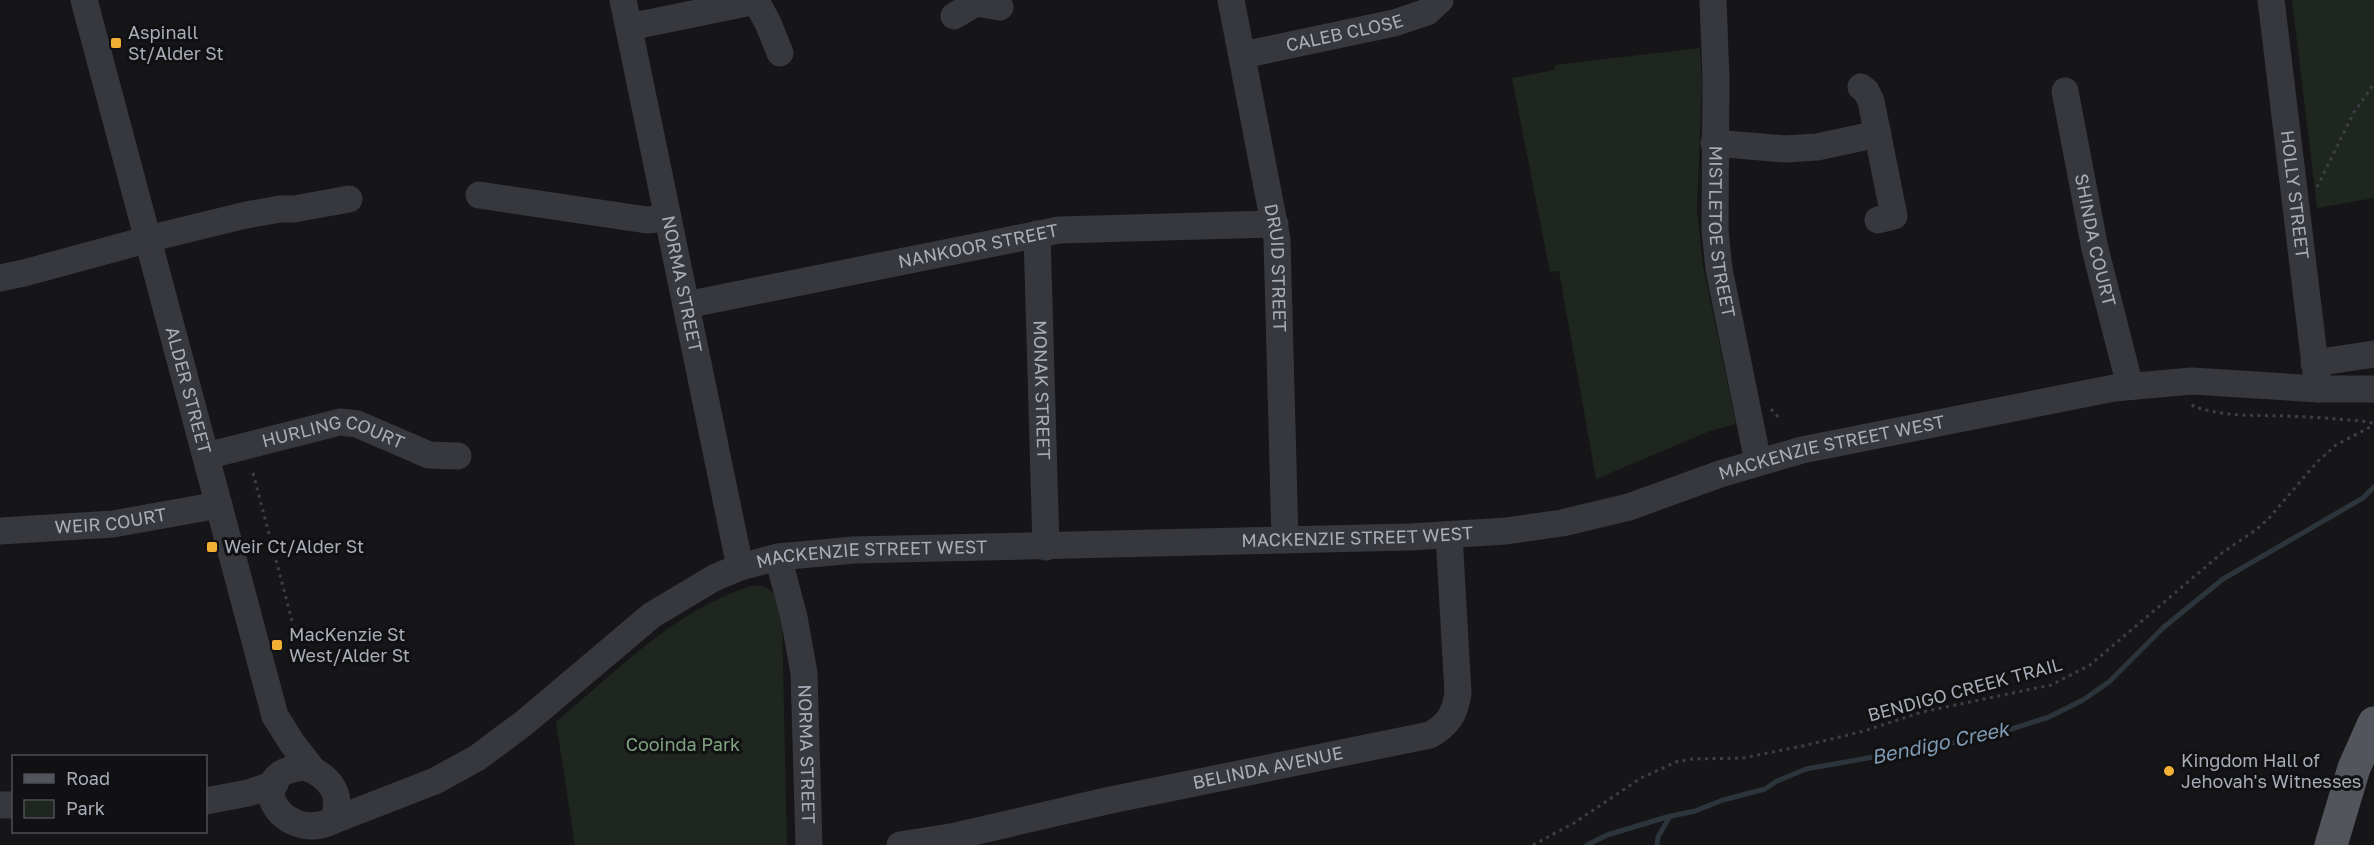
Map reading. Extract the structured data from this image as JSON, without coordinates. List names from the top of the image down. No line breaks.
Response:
{"streets":{"street":["CALEB CLOSE","HOLLY STREET","MISTLETOE STREET","SHINDA COURT","NANKOOR STREET","DRUID STREET","NORMA STREET","ALDER STREET","MONAK STREET","HURLING COURT","MACKENZIE STREET WEST","WEIR COURT","BELINDA AVENUE"],"path":["BENDIGO CREEK TRAIL"]},"crossings":[["CALEB CLOSE","DRUID STREET"],["HOLLY STREET","MACKENZIE STREET WEST"],["MISTLETOE STREET","MACKENZIE STREET WEST"],["SHINDA COURT","MACKENZIE STREET WEST"],["NANKOOR STREET","DRUID STREET"],["NANKOOR STREET","NORMA STREET"],["NANKOOR STREET","MONAK STREET"],["DRUID STREET","MACKENZIE STREET WEST"],["NORMA STREET","MACKENZIE STREET WEST"],["ALDER STREET","HURLING COURT"],["ALDER STREET","MACKENZIE STREET WEST"],["ALDER STREET","WEIR COURT"],["MONAK STREET","MACKENZIE STREET WEST"],["MACKENZIE STREET WEST","BELINDA AVENUE"]],"water":["Bendigo Creek"],"parks":["Cooinda Park"],"places":{"transit":["Aspinall St/Alder St","Weir Ct/Alder St","MacKenzie St West/Alder St"],"other":["Kingdom Hall of Jehovah's Witnesses"]},"legend":["Road","Park"]}
